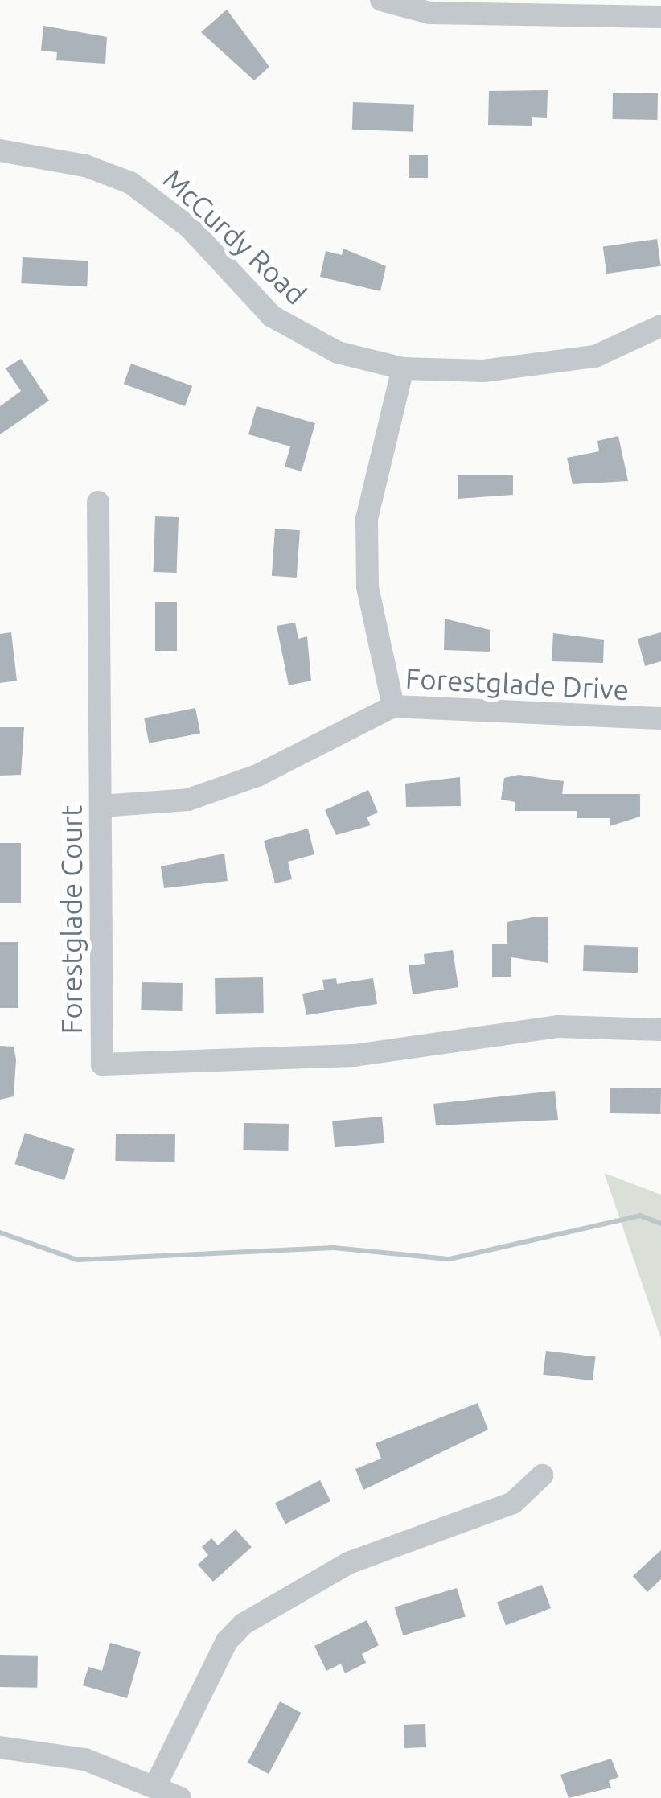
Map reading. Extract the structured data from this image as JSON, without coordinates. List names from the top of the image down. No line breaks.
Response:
{"streets":{"street":["McCurdy Road","Forestglade Drive","Forestglade Court"]},"crossings":[["Forestglade Drive","Forestglade Court"]]}
